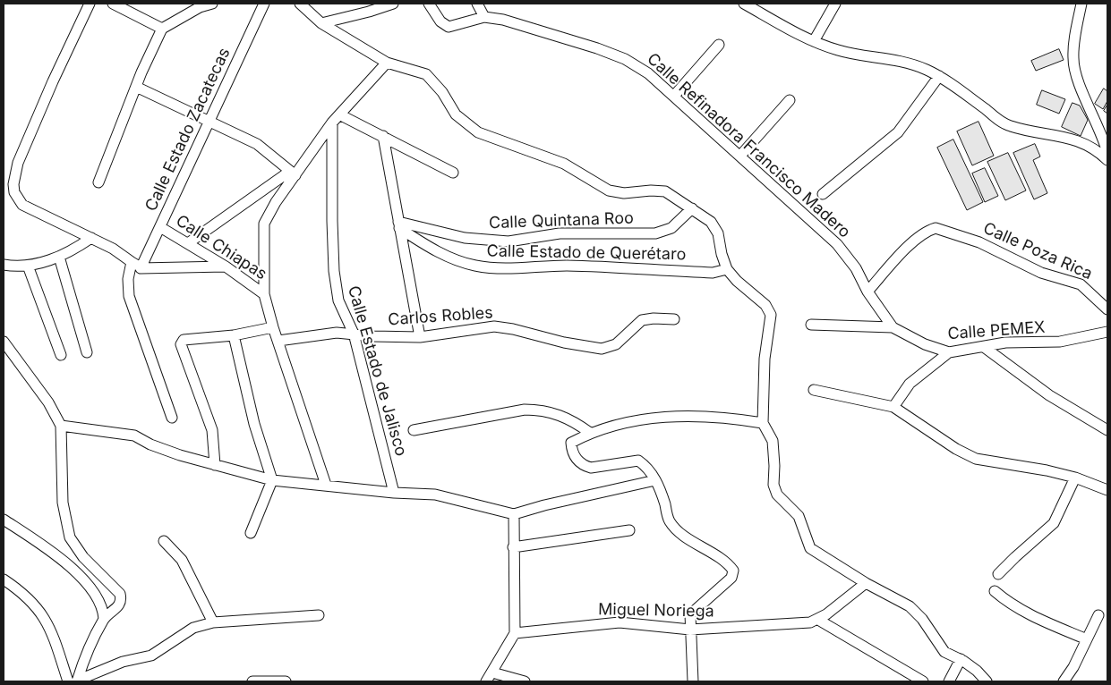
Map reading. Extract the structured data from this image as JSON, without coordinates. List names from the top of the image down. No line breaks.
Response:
{"streets":{"street":["Calle Estado Zacatecas","Calle Refinadora Francisco Madero","Calle Quintana Roo","Calle Chiapas","Calle Poza Rica","Calle Estado de Querétaro","Carlos Robles","Calle PEMEX","Calle Estado de Jalisco","Miguel Noriega"]},"crossings":[["Calle Estado Zacatecas","Calle Chiapas"],["Calle Refinadora Francisco Madero","Calle Poza Rica"],["Calle Refinadora Francisco Madero","Calle PEMEX"],["Calle Quintana Roo","Calle Estado de Querétaro"],["Carlos Robles","Calle Estado de Jalisco"]]}
